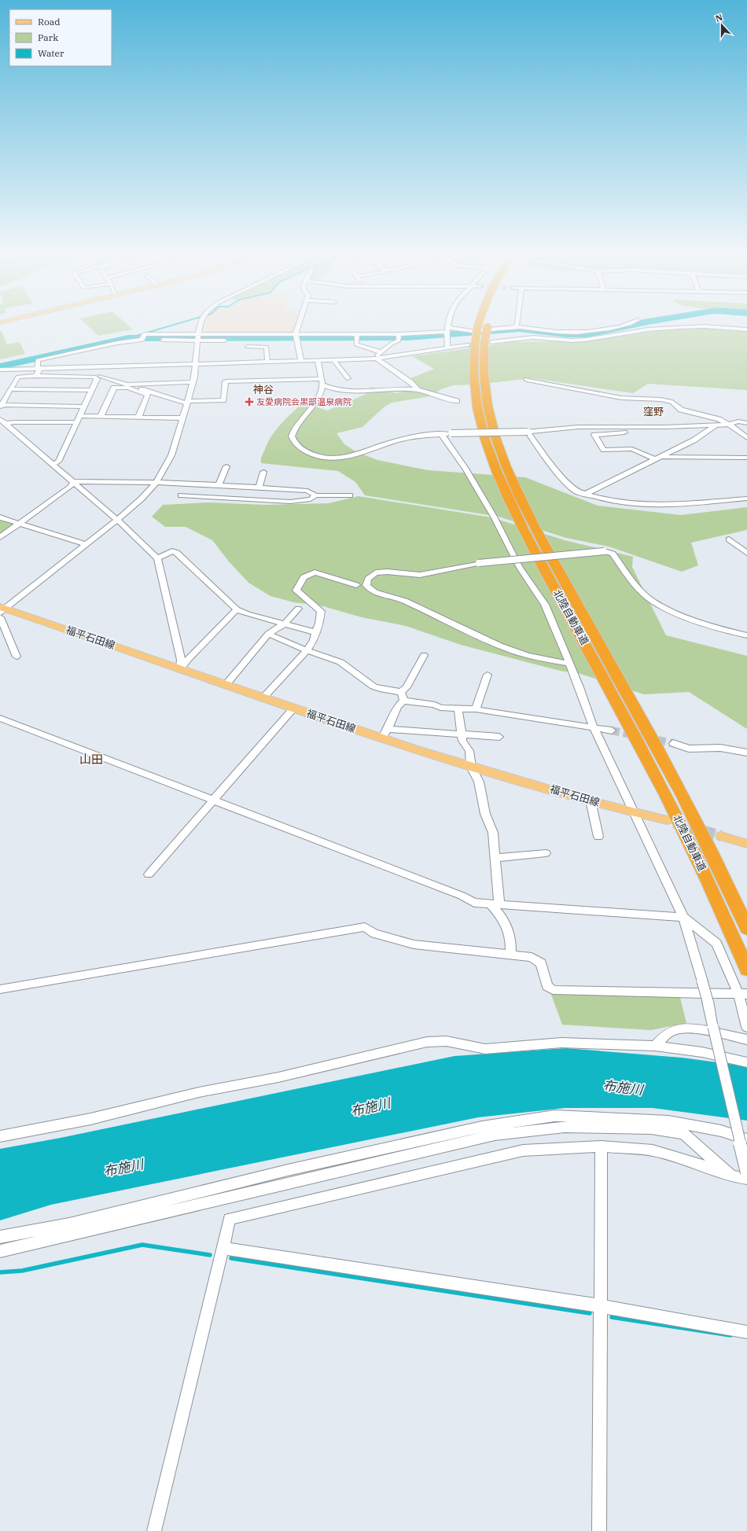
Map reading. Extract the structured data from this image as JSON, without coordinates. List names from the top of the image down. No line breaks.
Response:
{"streets":{"highway":["北陸自動車道"],"main road":["福平石田線"]},"districts":["神谷","窪野","山田"],"water":["布施川"],"places":{"health":["友愛病院会黒部温泉病院"]},"legend":["Road","Park","Water"],"north":"top"}
